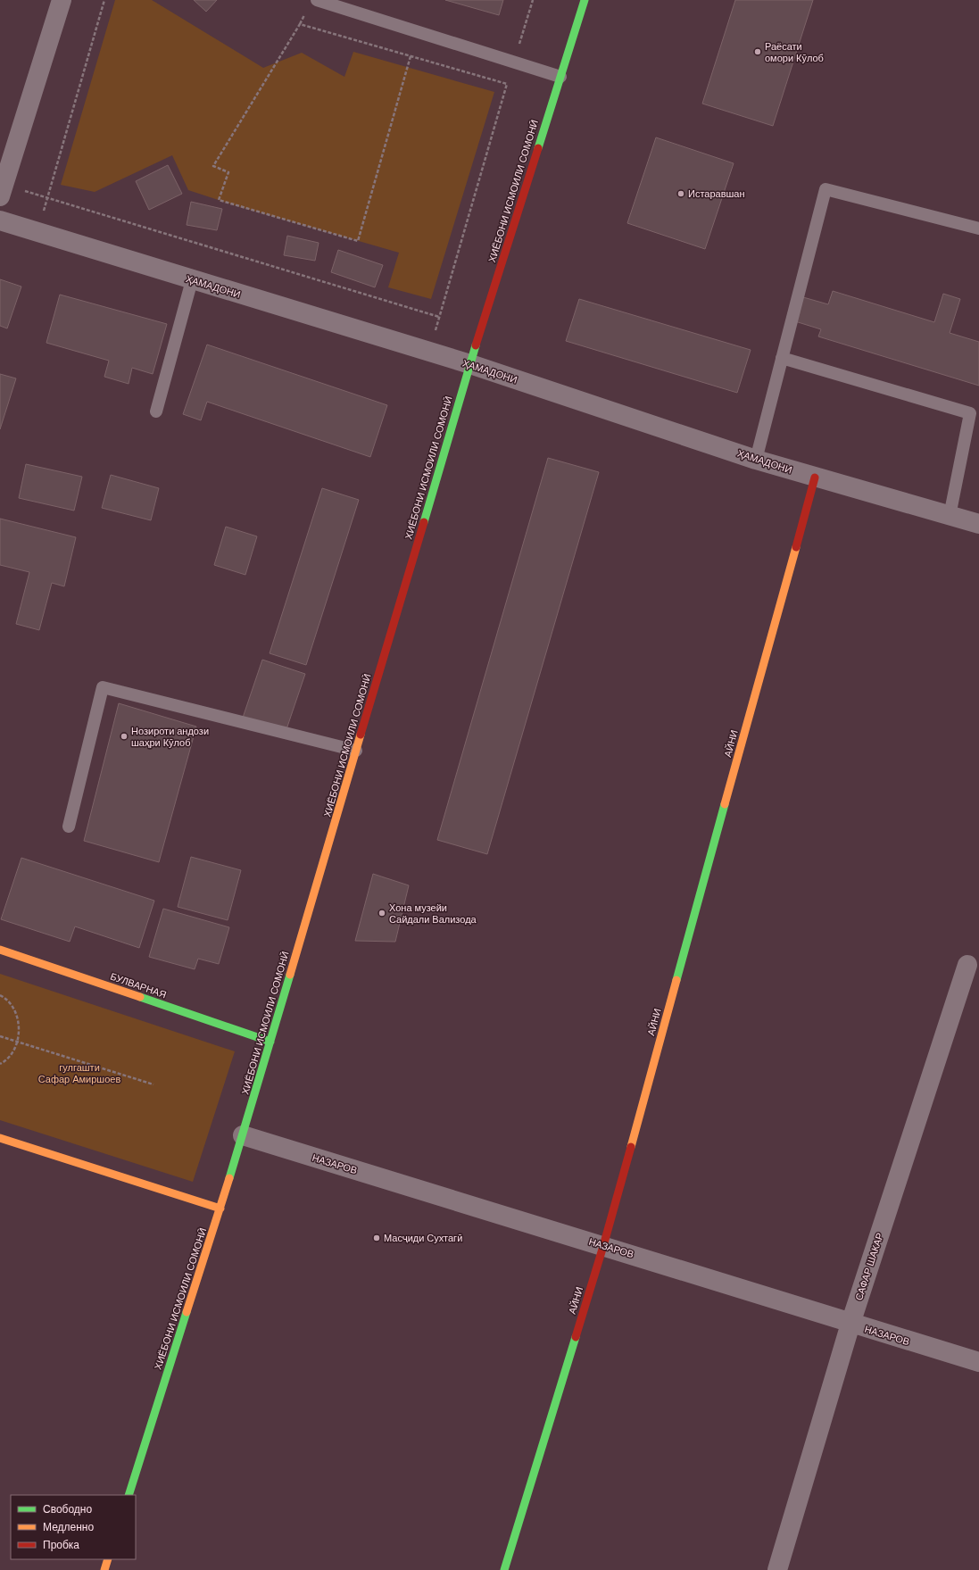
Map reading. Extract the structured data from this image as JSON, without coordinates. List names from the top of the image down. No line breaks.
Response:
{"streets":{"street":["ХИЁБОНИ ИСМОИЛИ СОМОНӢ","ҲАМАДОНИ","АЙНИ","БУЛВАРНАЯ","НАЗАРОВ","САФАР ШАКАР"]},"crossings":[["ХИЁБОНИ ИСМОИЛИ СОМОНӢ","ҲАМАДОНИ"],["ХИЁБОНИ ИСМОИЛИ СОМОНӢ","БУЛВАРНАЯ"],["ХИЁБОНИ ИСМОИЛИ СОМОНӢ","НАЗАРОВ"],["ҲАМАДОНИ","АЙНИ"],["АЙНИ","НАЗАРОВ"],["НАЗАРОВ","САФАР ШАКАР"]],"parks":["гулгашти Сафар Амиршоев"],"places":["Раёсати омори Кӯлоб","Истаравшан","Нозироти андози шаҳри Кӯлоб","Хона музейи Сайдали Вализода","Масҷиди Сухтагӣ"],"legend":["Свободно","Медленно","Пробка"]}
